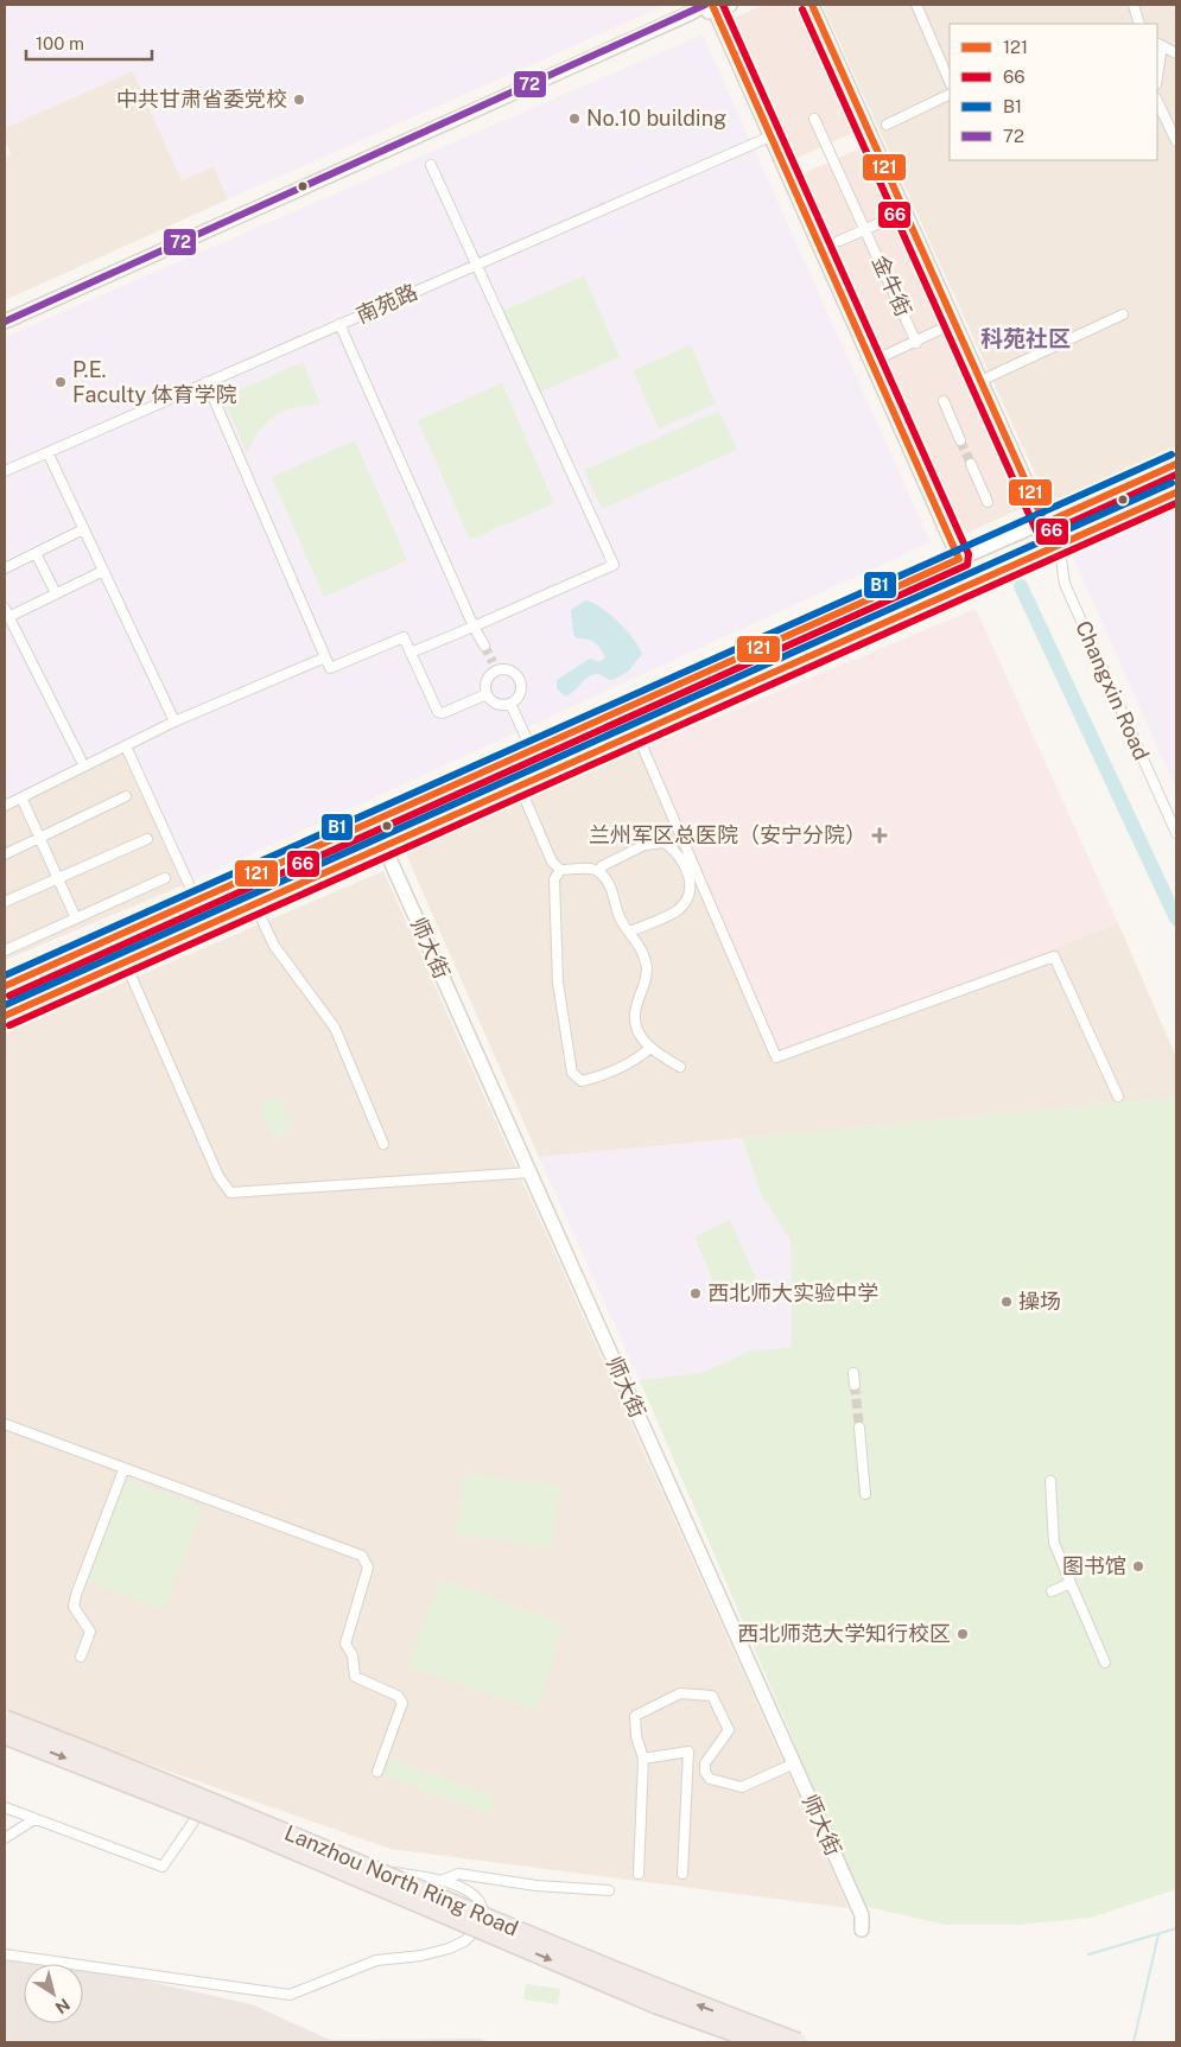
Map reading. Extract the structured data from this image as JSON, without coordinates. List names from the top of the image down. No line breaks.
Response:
{"streets":{"highway":["Lanzhou North Ring Road"],"main road":["师大街"],"street":["金牛街","南苑路","Changxin Road"]},"districts":["科苑社区"],"places":{"other":["中共甘肃省委党校","No.10 building","P.E. Faculty 体育学院","西北师大实验中学","操场","图书馆","西北师范大学知行校区"],"health":["兰州军区总医院（安宁分院）"]},"lines":["transit line 121","transit line 66","transit line 72","transit line B1"],"legend":["121","66","B1","72"],"scale_bar":"100 m","north":"bottom right"}
